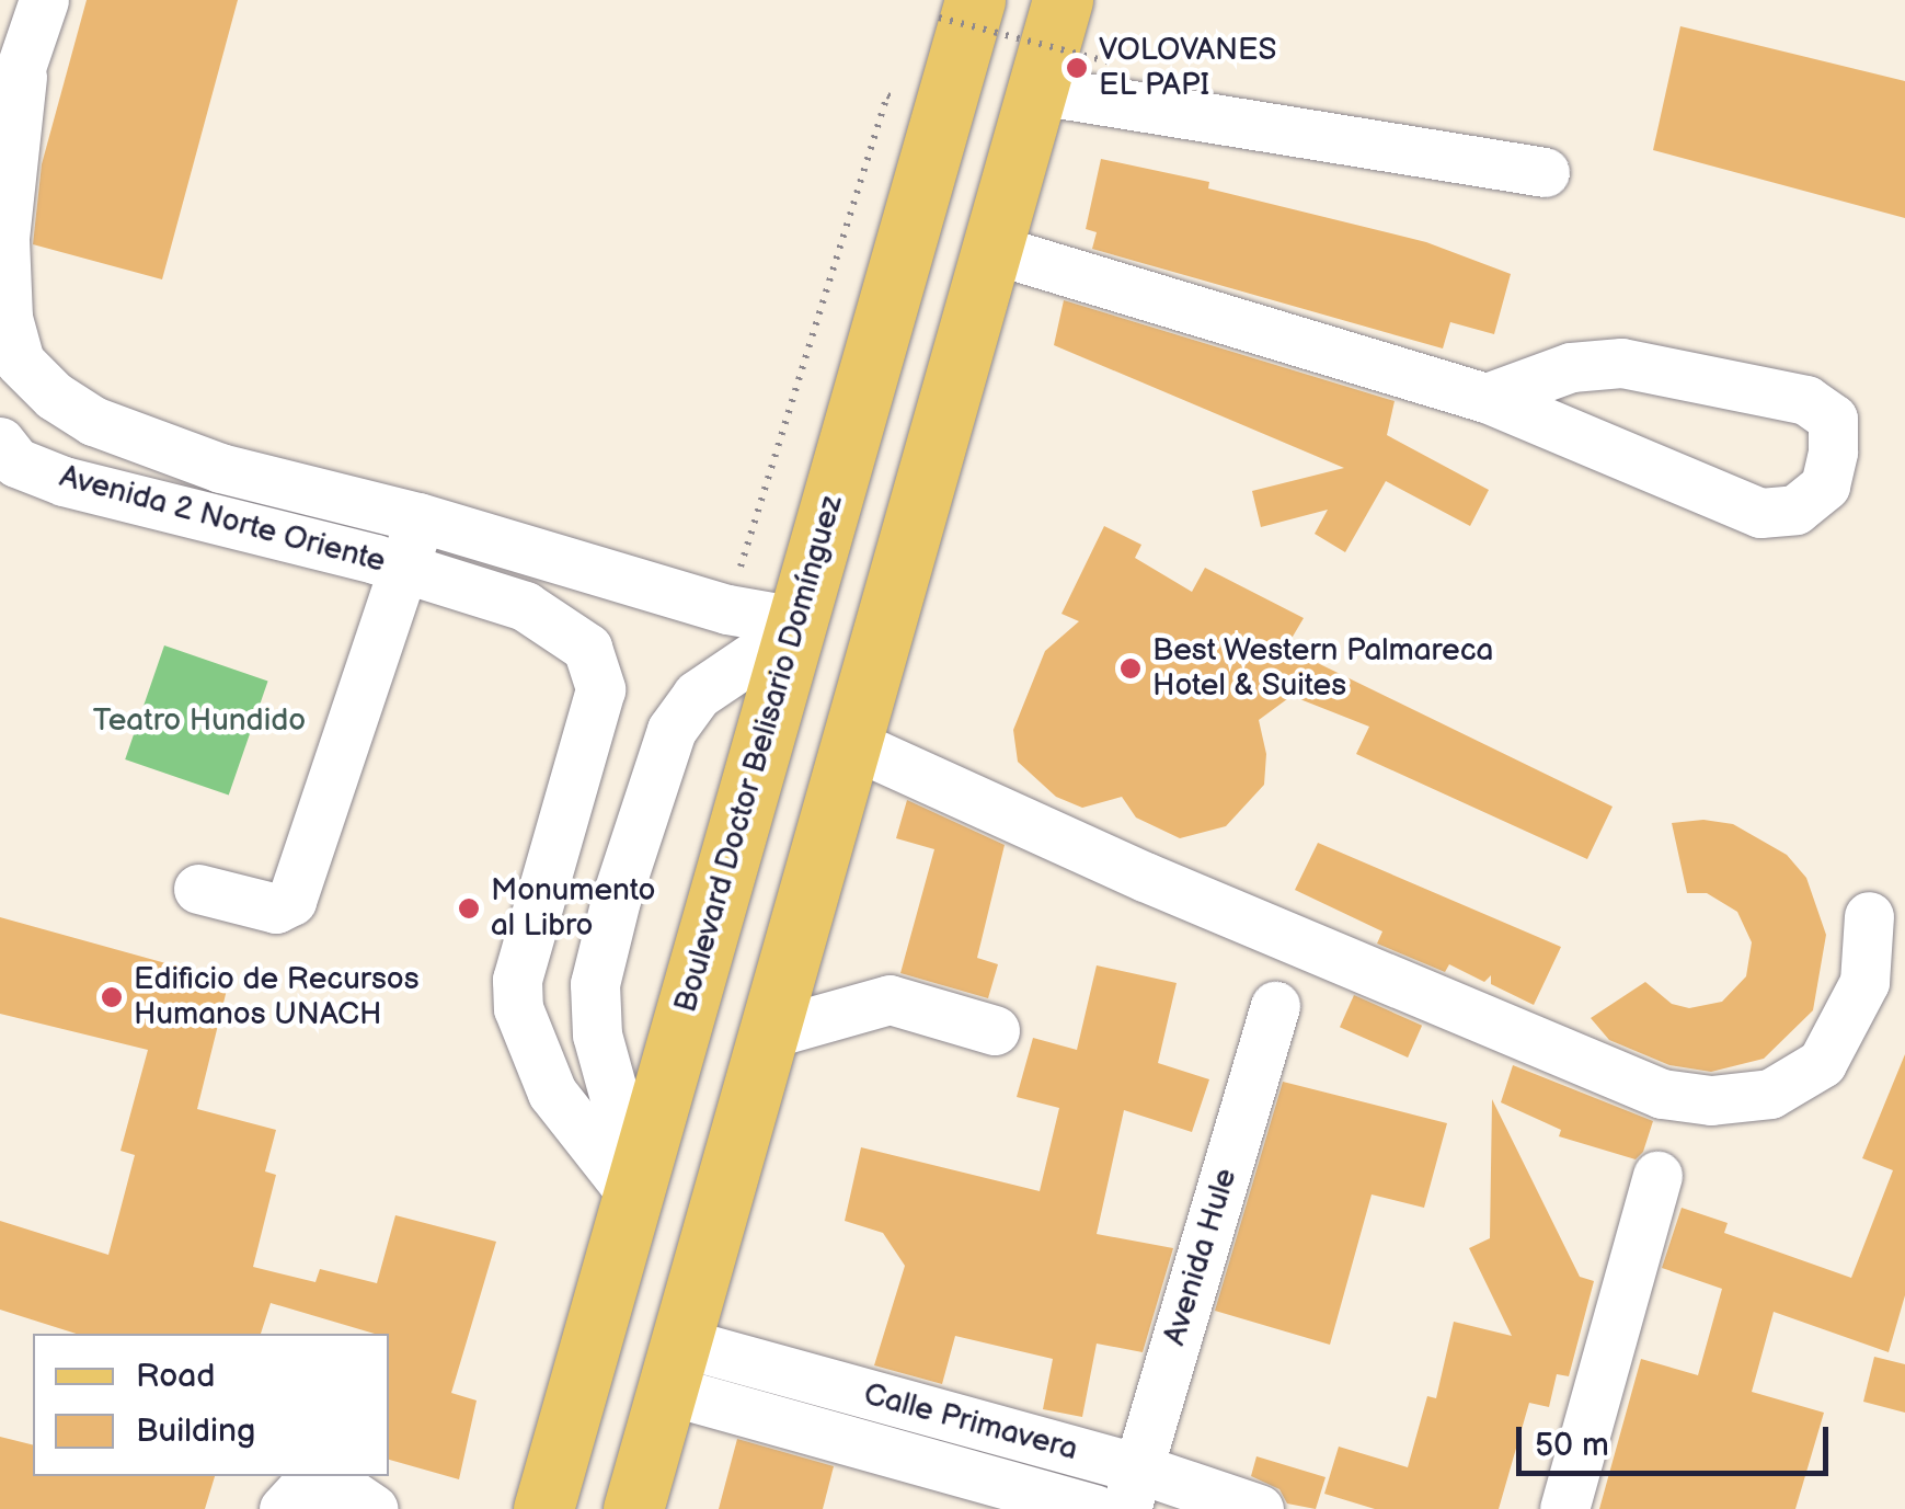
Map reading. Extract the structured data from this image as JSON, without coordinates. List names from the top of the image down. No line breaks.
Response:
{"streets":{"main road":["Boulevard Doctor Belisario Domínguez"],"street":["Avenida 2 Norte Oriente","Avenida Hule","Calle Primavera"]},"crossings":[["Avenida 2 Norte Oriente","Boulevard Doctor Belisario Domínguez"],["Avenida Hule","Calle Primavera"]],"parks":["Teatro Hundido"],"places":["VOLOVANES EL PAPI","Best Western Palmareca Hotel & Suites","Monumento al Libro","Edificio de Recursos Humanos UNACH"],"legend":["Road","Building"],"scale_bar":"50 m"}
